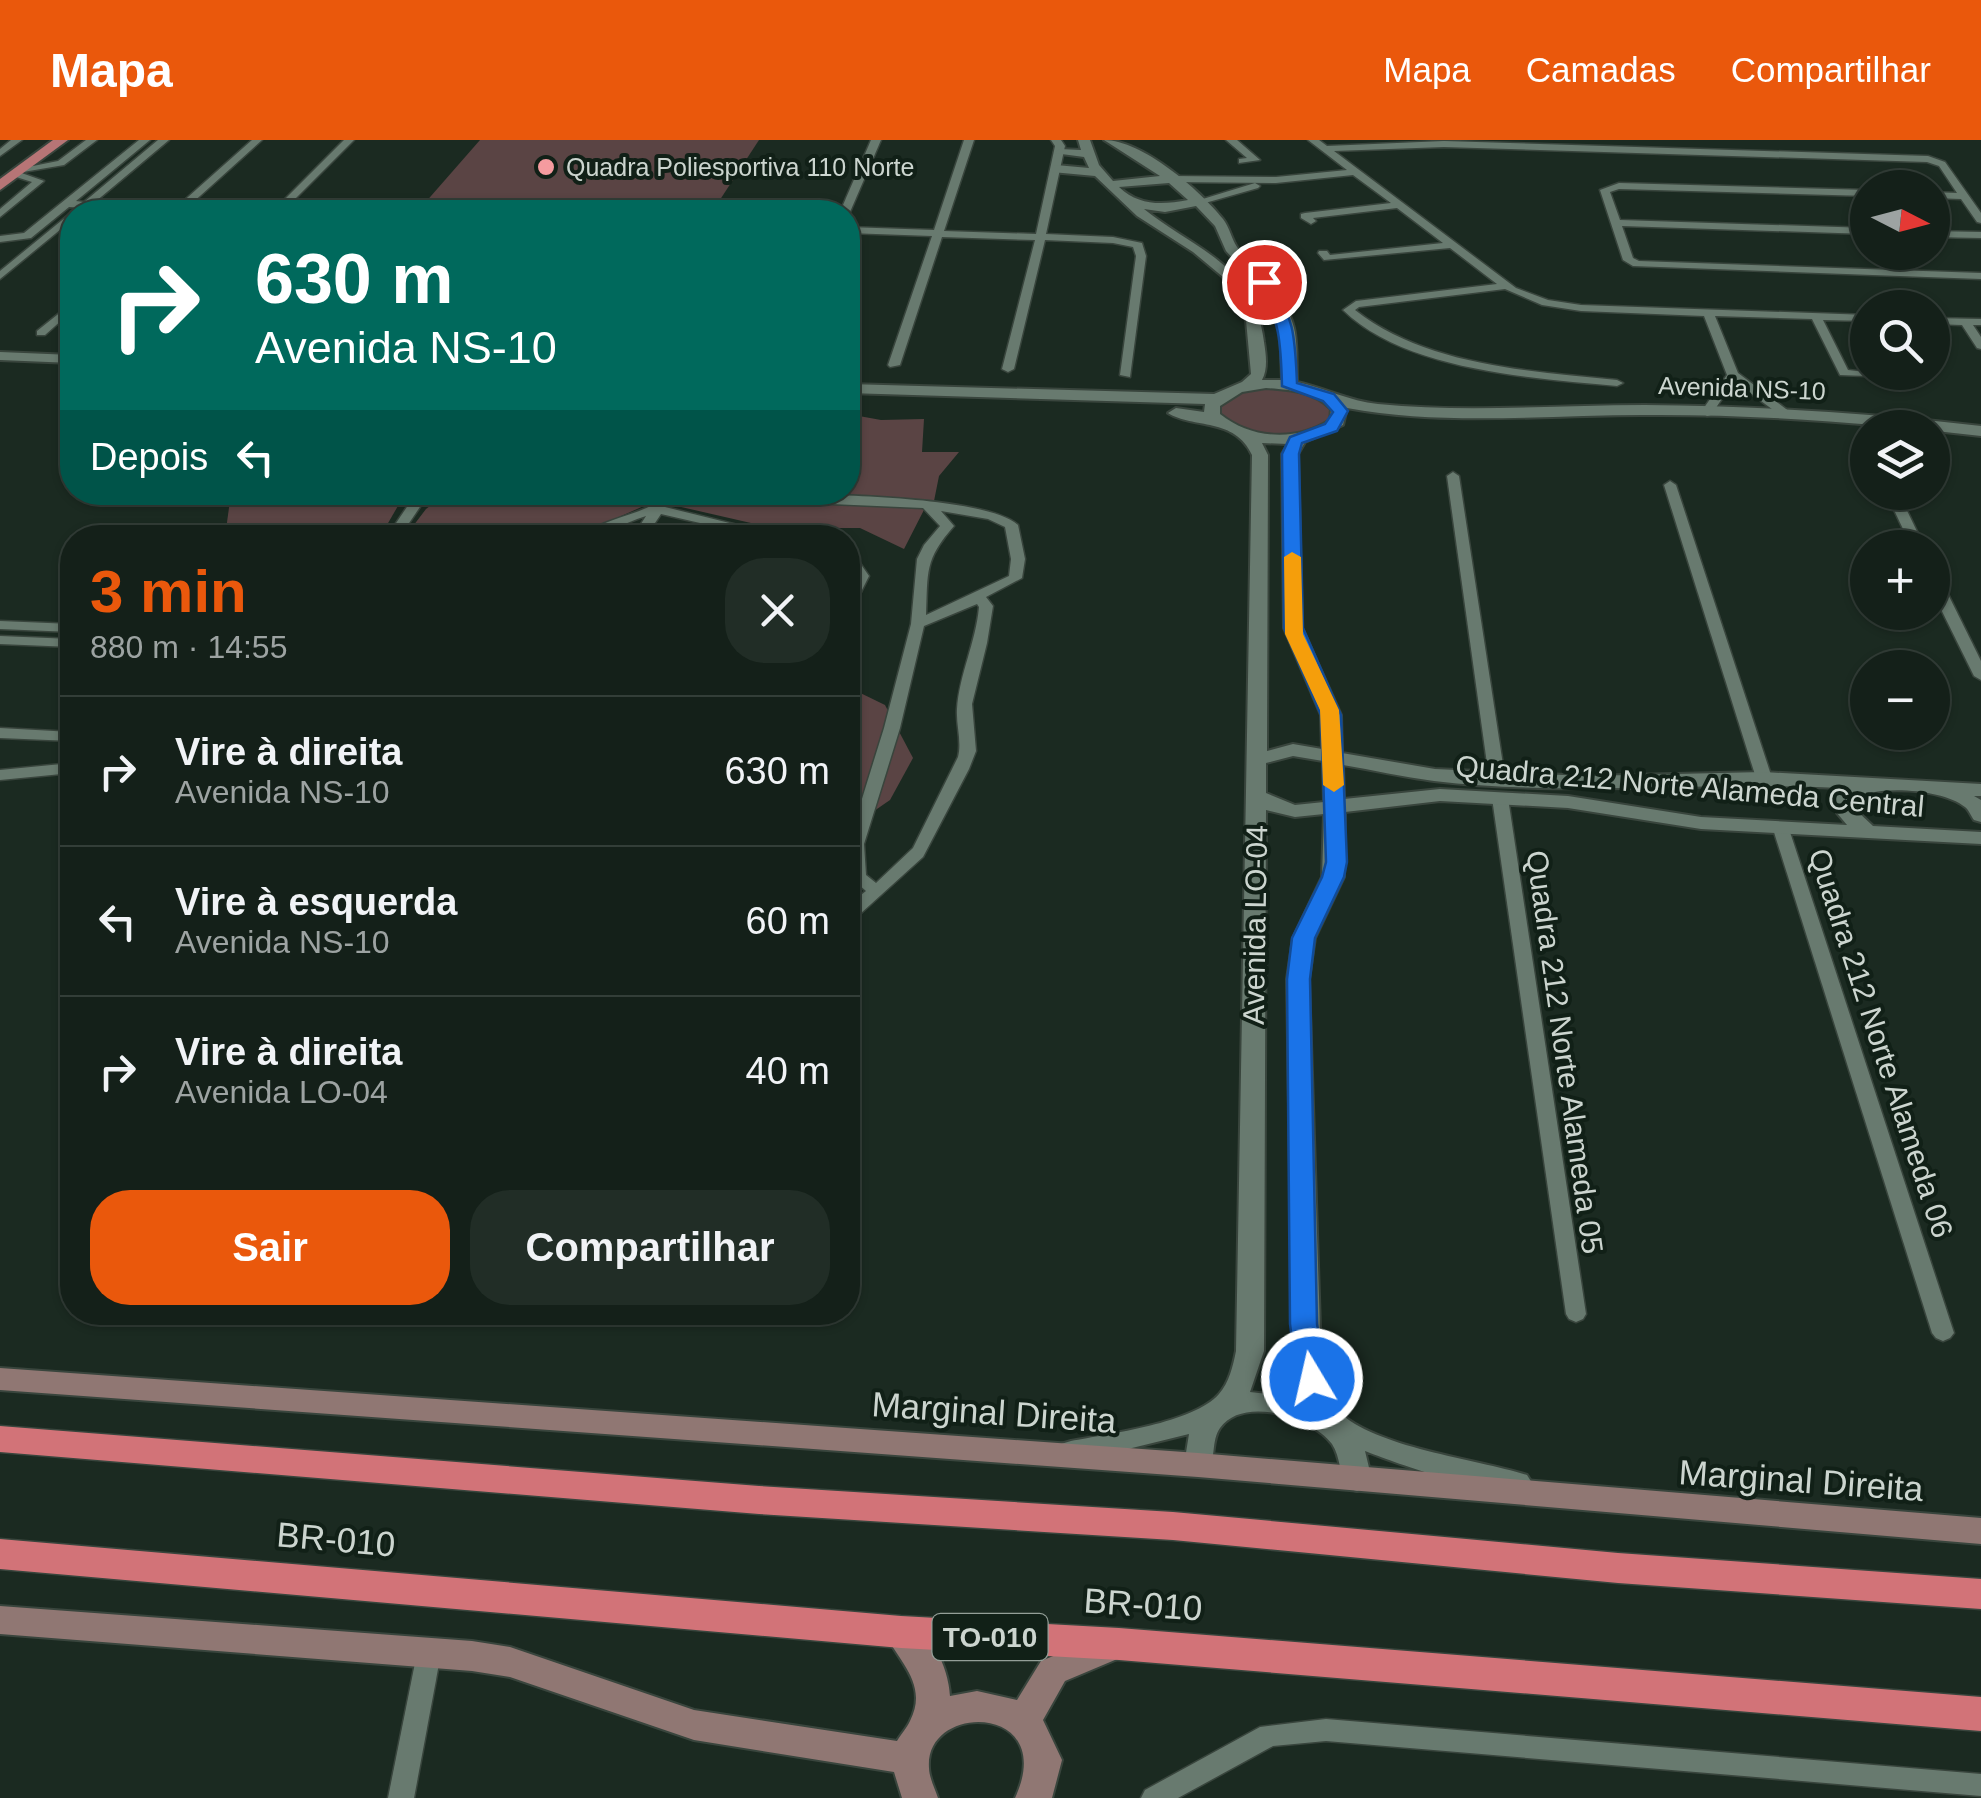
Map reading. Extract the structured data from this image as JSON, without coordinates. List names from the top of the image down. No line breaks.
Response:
{"streets":{"highway":["BR-010","TO-010"],"main road":["Marginal Direita"],"street":["Avenida NS-10","Quadra 212 Norte Alameda Central","Avenida LO-04","Quadra 212 Norte Alameda 06","Quadra 212 Norte Alameda 05"]},"crossings":[["Avenida NS-10","Avenida LO-04"],["Quadra 212 Norte Alameda Central","Avenida LO-04"],["Quadra 212 Norte Alameda Central","Quadra 212 Norte Alameda 06"],["Quadra 212 Norte Alameda Central","Quadra 212 Norte Alameda 05"],["Avenida LO-04","Marginal Direita"]],"places":["Quadra Poliesportiva 110 Norte"],"north":"right","page":{"header":"Mapa","nav":["Mapa","Camadas","Compartilhar"],"map_buttons":["+","−"],"turn":["630 m","Avenida NS-10"],"then":"Depois","heading":["3 min","880 m · 14:55"],"list":[{"name":"Vire à direita","note":"Avenida NS-10","value":"630 m"},{"name":"Vire à esquerda","note":"Avenida NS-10","value":"60 m"},{"name":"Vire à direita","note":"Avenida LO-04","value":"40 m"}],"buttons":["Sair","Compartilhar"]}}
